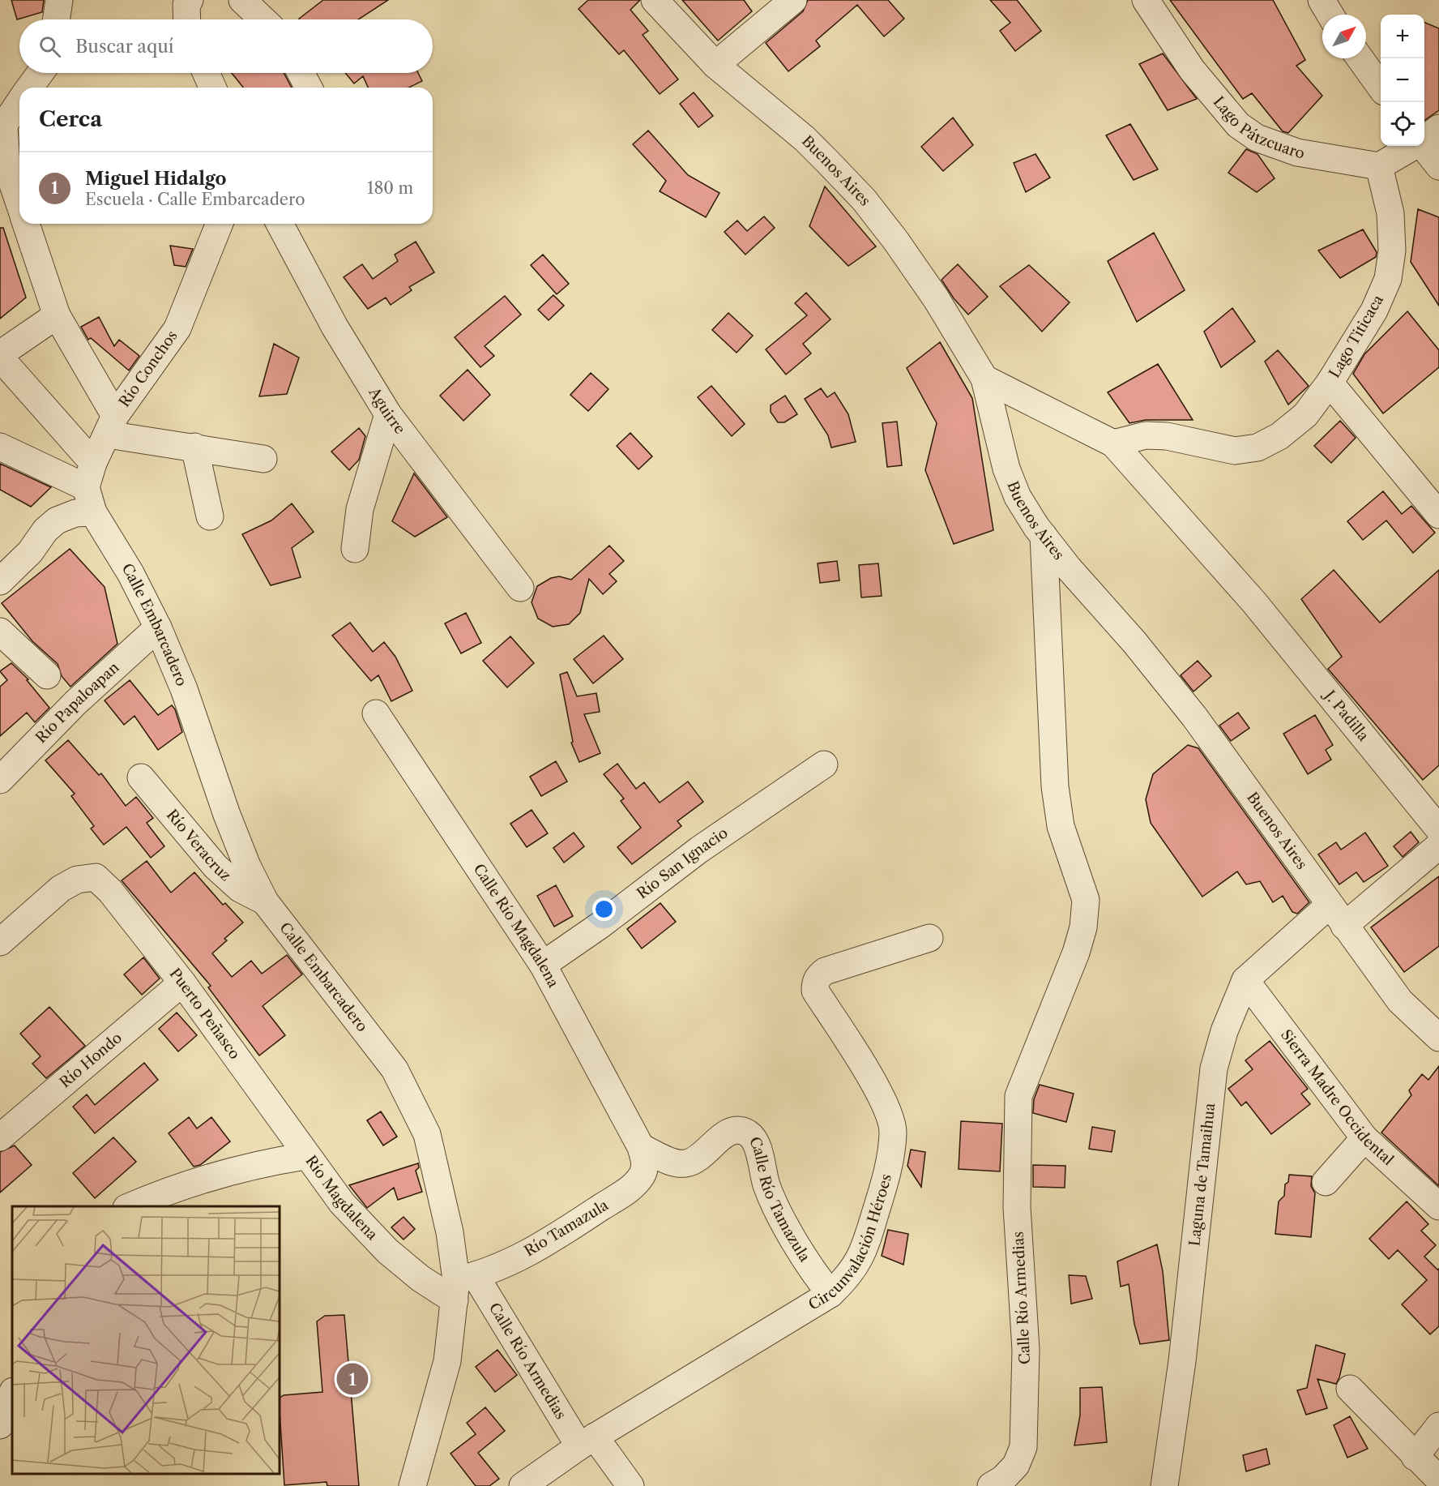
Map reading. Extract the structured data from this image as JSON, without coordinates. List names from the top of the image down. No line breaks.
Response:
{"streets":{"street":["Lago Pátzcuaro","Buenos Aires","Lago Titicaca","Río Conchos","Aguirre","Calle Embarcadero","Río Papaloapan","J. Padilla","Río Veracruz","Río San Ignacio","Calle Río Magdalena","Puerto Peñasco","Río Hondo","Sierra Madre Occidental","Laguna de Tamaihua","Río Magdalena","Calle Río Tamazula","Río Tamazula","Circunvalación Héroes","Calle Río Armedias"]},"crossings":[["Lago Pátzcuaro","Lago Titicaca"],["Buenos Aires","Laguna de Tamaihua"],["Buenos Aires","Calle Río Armedias"],["Lago Titicaca","J. Padilla"],["Río Conchos","Calle Embarcadero"],["Calle Embarcadero","Río Papaloapan"],["Calle Embarcadero","Río Veracruz"],["Calle Embarcadero","Río Magdalena"],["Calle Embarcadero","Río Tamazula"],["Calle Embarcadero","Calle Río Armedias"],["Río San Ignacio","Calle Río Magdalena"],["Calle Río Magdalena","Calle Río Tamazula"],["Calle Río Magdalena","Río Tamazula"],["Puerto Peñasco","Río Hondo"],["Puerto Peñasco","Río Magdalena"],["Sierra Madre Occidental","Laguna de Tamaihua"],["Río Magdalena","Río Tamazula"],["Río Magdalena","Calle Río Armedias"],["Calle Río Tamazula","Río Tamazula"],["Calle Río Tamazula","Circunvalación Héroes"],["Río Tamazula","Calle Río Armedias"],["Circunvalación Héroes","Calle Río Armedias"]],"north":"top right","page":{"map_buttons":["+","−"],"search":"Buscar aquí","heading":"Cerca","list":[{"mark":"1","name":"Miguel Hidalgo","note":"Escuela · Calle Embarcadero","value":"180 m"}],"pins":"1"}}
